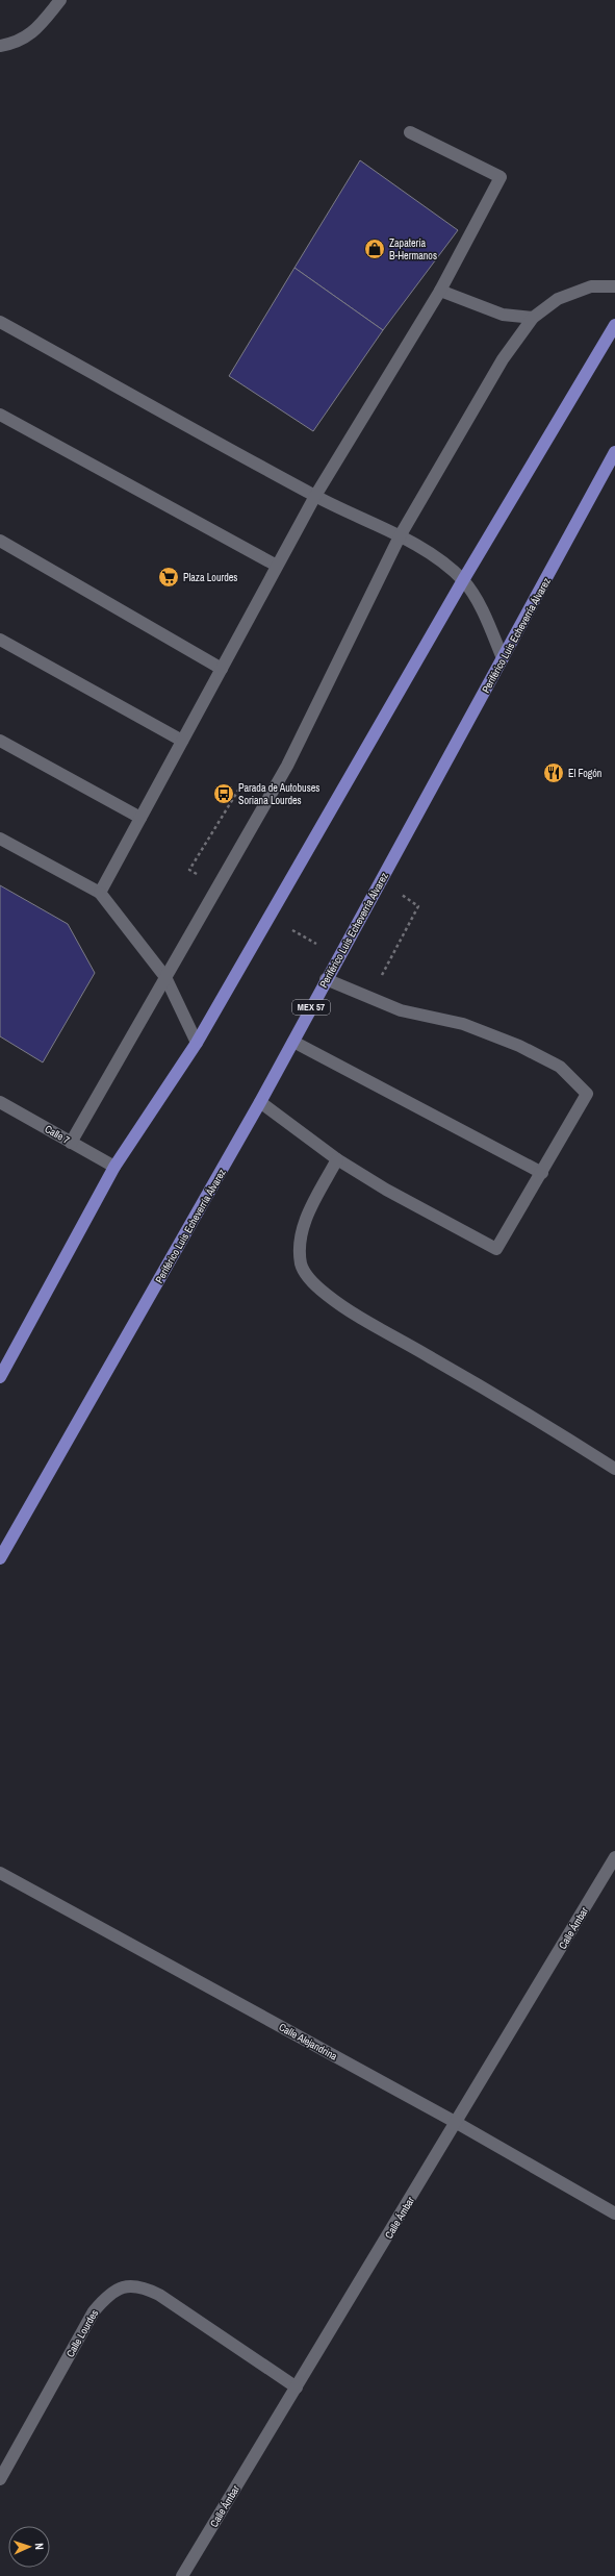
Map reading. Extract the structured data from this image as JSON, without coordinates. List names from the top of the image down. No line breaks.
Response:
{"streets":{"main road":["Periférico Luis Echeverría Álvarez","MEX 57"],"street":["Calle 7","Calle Ámbar","Calle Alejandrina","Calle Lourdes"]},"crossings":[["Calle Ámbar","Calle Alejandrina"],["Calle Ámbar","Calle Lourdes"]],"places":{"shop":["Zapatería B-Hermanos"],"supermarket":["Plaza Lourdes"],"restaurant":["El Fogón"],"bus stop":["Parada de Autobuses Soriana Lourdes"]},"north":"right"}
